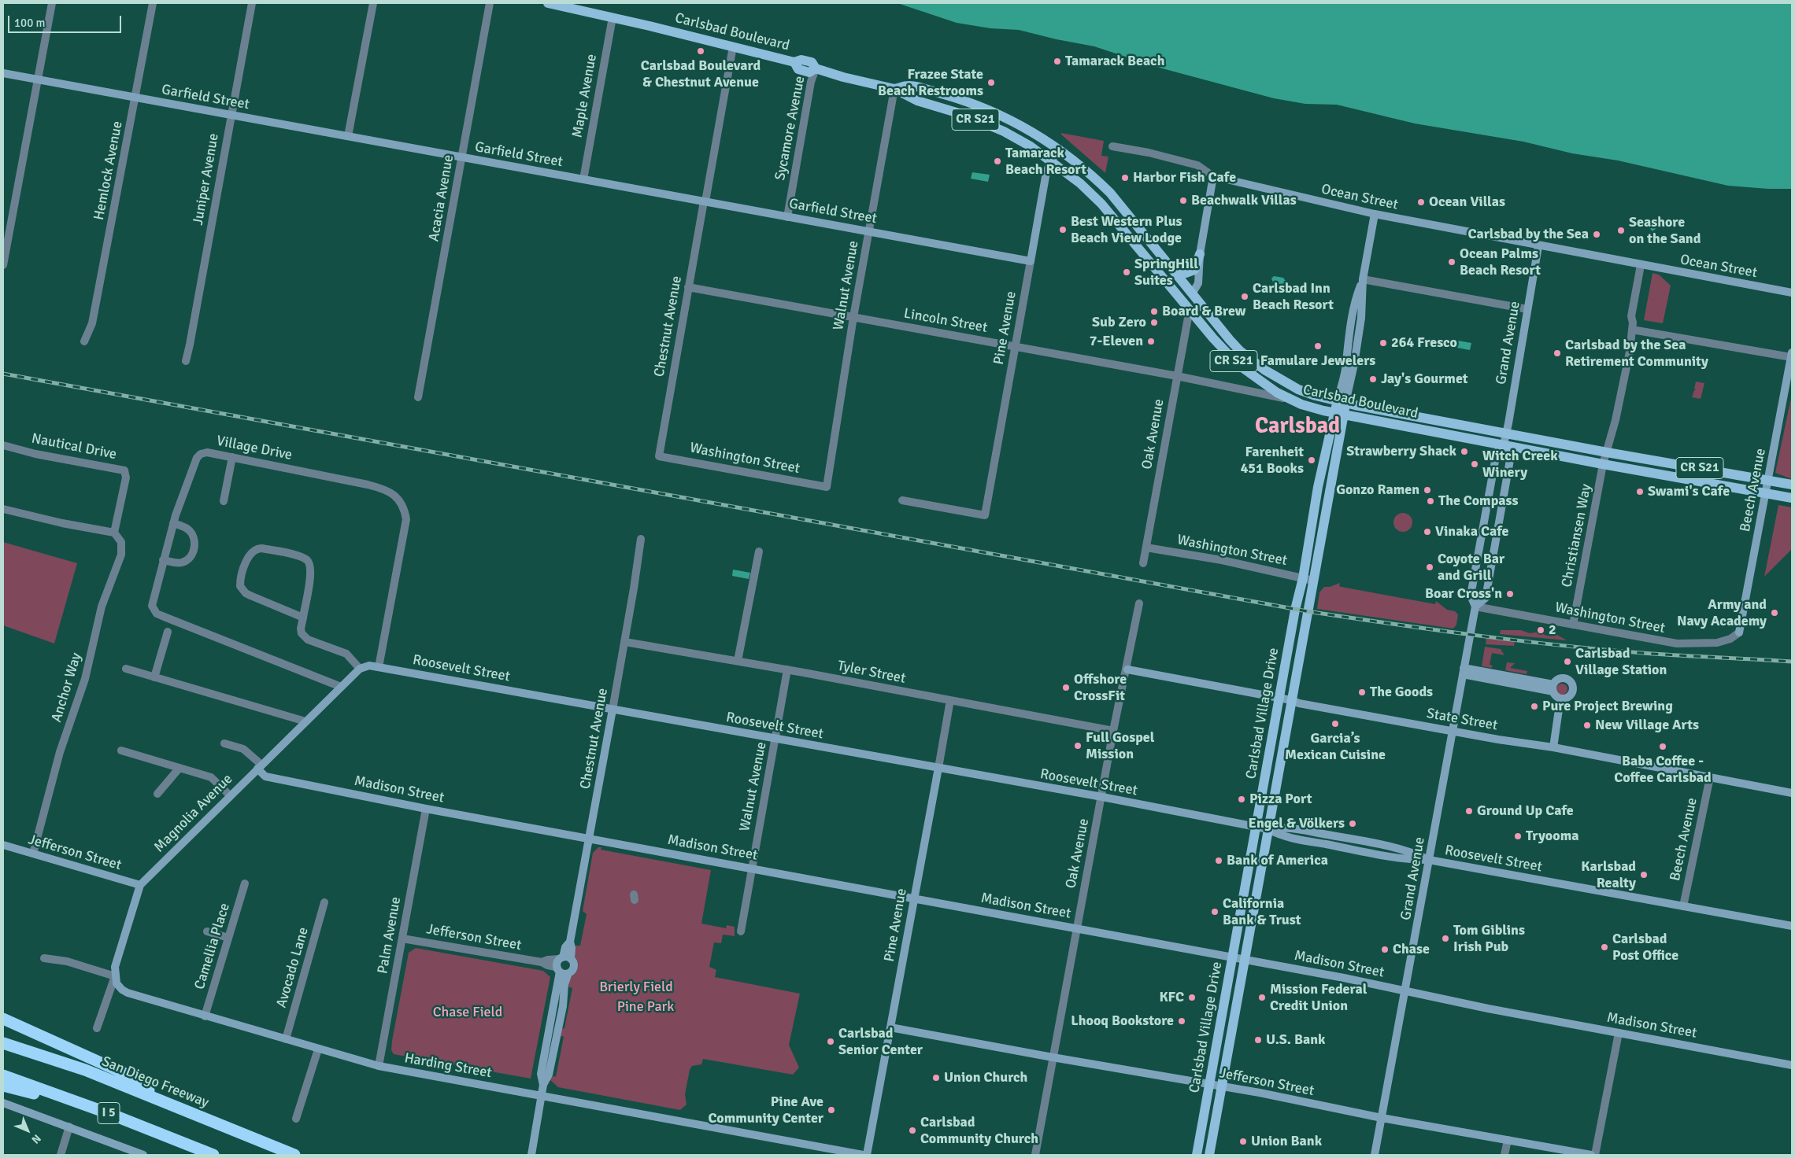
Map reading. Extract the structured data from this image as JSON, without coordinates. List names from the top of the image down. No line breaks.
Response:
{"streets":{"highway":["San Diego Freeway","I 5"],"main road":["Carlsbad Boulevard","CR S21","Carlsbad Village Drive"],"street":["Maple Avenue","Garfield Street","Sycamore Avenue","Hemlock Avenue","Juniper Avenue","Ocean Street","Acacia Avenue","Walnut Avenue","Lincoln Street","Chestnut Avenue","Pine Avenue","Grand Avenue","Oak Avenue","Nautical Drive","Village Drive","Washington Street","Beech Avenue","Christiansen Way","Roosevelt Street","Tyler Street","Anchor Way","State Street","Madison Street","Magnolia Avenue","Jefferson Street","Palm Avenue","Camellia Place","Avocado Lane","Harding Street"]},"crossings":[["Carlsbad Boulevard","Maple Avenue"],["Carlsbad Boulevard","Sycamore Avenue"],["Carlsbad Boulevard","Walnut Avenue"],["Carlsbad Boulevard","Lincoln Street"],["Carlsbad Boulevard","Chestnut Avenue"],["Carlsbad Boulevard","Pine Avenue"],["Carlsbad Boulevard","Grand Avenue"],["Carlsbad Boulevard","Oak Avenue"],["Carlsbad Boulevard","Beech Avenue"],["Carlsbad Boulevard","Christiansen Way"],["Carlsbad Boulevard","Carlsbad Village Drive"],["Maple Avenue","Garfield Street"],["Garfield Street","Sycamore Avenue"],["Garfield Street","Hemlock Avenue"],["Garfield Street","Juniper Avenue"],["Garfield Street","Acacia Avenue"],["Garfield Street","Walnut Avenue"],["Garfield Street","Chestnut Avenue"],["Garfield Street","Pine Avenue"],["Ocean Street","Grand Avenue"],["Ocean Street","Christiansen Way"],["Ocean Street","Carlsbad Village Drive"],["Walnut Avenue","Lincoln Street"],["Walnut Avenue","Washington Street"],["Walnut Avenue","Roosevelt Street"],["Walnut Avenue","Tyler Street"],["Walnut Avenue","Madison Street"],["Lincoln Street","Chestnut Avenue"],["Lincoln Street","Pine Avenue"],["Lincoln Street","Oak Avenue"],["Chestnut Avenue","Washington Street"],["Chestnut Avenue","Roosevelt Street"],["Chestnut Avenue","Tyler Street"],["Chestnut Avenue","Madison Street"],["Chestnut Avenue","Jefferson Street"],["Pine Avenue","Roosevelt Street"],["Pine Avenue","Tyler Street"],["Pine Avenue","Madison Street"],["Pine Avenue","Jefferson Street"],["Grand Avenue","Washington Street"],["Grand Avenue","Roosevelt Street"],["Grand Avenue","State Street"],["Grand Avenue","Madison Street"],["Grand Avenue","Jefferson Street"],["Oak Avenue","Washington Street"],["Oak Avenue","Roosevelt Street"],["Oak Avenue","Tyler Street"],["Oak Avenue","State Street"],["Oak Avenue","Madison Street"],["Oak Avenue","Jefferson Street"],["Nautical Drive","Anchor Way"],["Village Drive","Roosevelt Street"],["Village Drive","Magnolia Avenue"],["Washington Street","Beech Avenue"],["Washington Street","Christiansen Way"],["Washington Street","Carlsbad Village Drive"],["Beech Avenue","Roosevelt Street"],["Beech Avenue","State Street"],["Roosevelt Street","Carlsbad Village Drive"],["Anchor Way","Jefferson Street"],["Carlsbad Village Drive","State Street"],["Carlsbad Village Drive","Madison Street"],["Carlsbad Village Drive","Jefferson Street"],["Madison Street","Magnolia Avenue"],["Madison Street","Palm Avenue"],["Magnolia Avenue","Jefferson Street"],["Magnolia Avenue","Harding Street"],["Jefferson Street","Palm Avenue"],["Palm Avenue","Harding Street"],["Camellia Place","Harding Street"],["Avocado Lane","Harding Street"]],"districts":["Carlsbad"],"parks":["Brierly Field","Pine Park","Chase Field"],"places":["Carlsbad Boulevard & Chestnut Avenue","Tamarack Beach","Frazee State Beach Restrooms","Tamarack Beach Resort","Harbor Fish Cafe","Beachwalk Villas","Ocean Villas","Best Western Plus Beach View Lodge","Seashore on the Sand","Carlsbad by the Sea","Ocean Palms Beach Resort","SpringHill Suites","Carlsbad Inn Beach Resort","Board & Brew","Sub Zero","7-Eleven","264 Fresco","Famulare Jewelers","Carlsbad by the Sea Retirement Community","Jay's Gourmet","Strawberry Shack","Farenheit 451 Books","Witch Creek Winery","Gonzo Ramen","Swami's Cafe","The Compass","Vinaka Cafe","Coyote Bar and Grill","Boar Cross'n","Army and Navy Academy","2","Carlsbad Village Station","Offshore CrossFit","The Goods","Pure Project Brewing","Garcia’s Mexican Cuisine","New Village Arts","Full Gospel Mission","Baba Coffee - Coffee Carlsbad","Pizza Port","Ground Up Cafe","Engel & Völkers","Tryooma","Bank of America","Karlsbad Realty","California Bank & Trust","Tom Giblins Irish Pub","Carlsbad Post Office","Chase","KFC","Mission Federal Credit Union","Lhooq Bookstore","U.S. Bank","Carlsbad Senior Center","Union Church","Pine Ave Community Center","Carlsbad Community Church","Union Bank"],"scale_bar":"100 m","north":"bottom right"}
